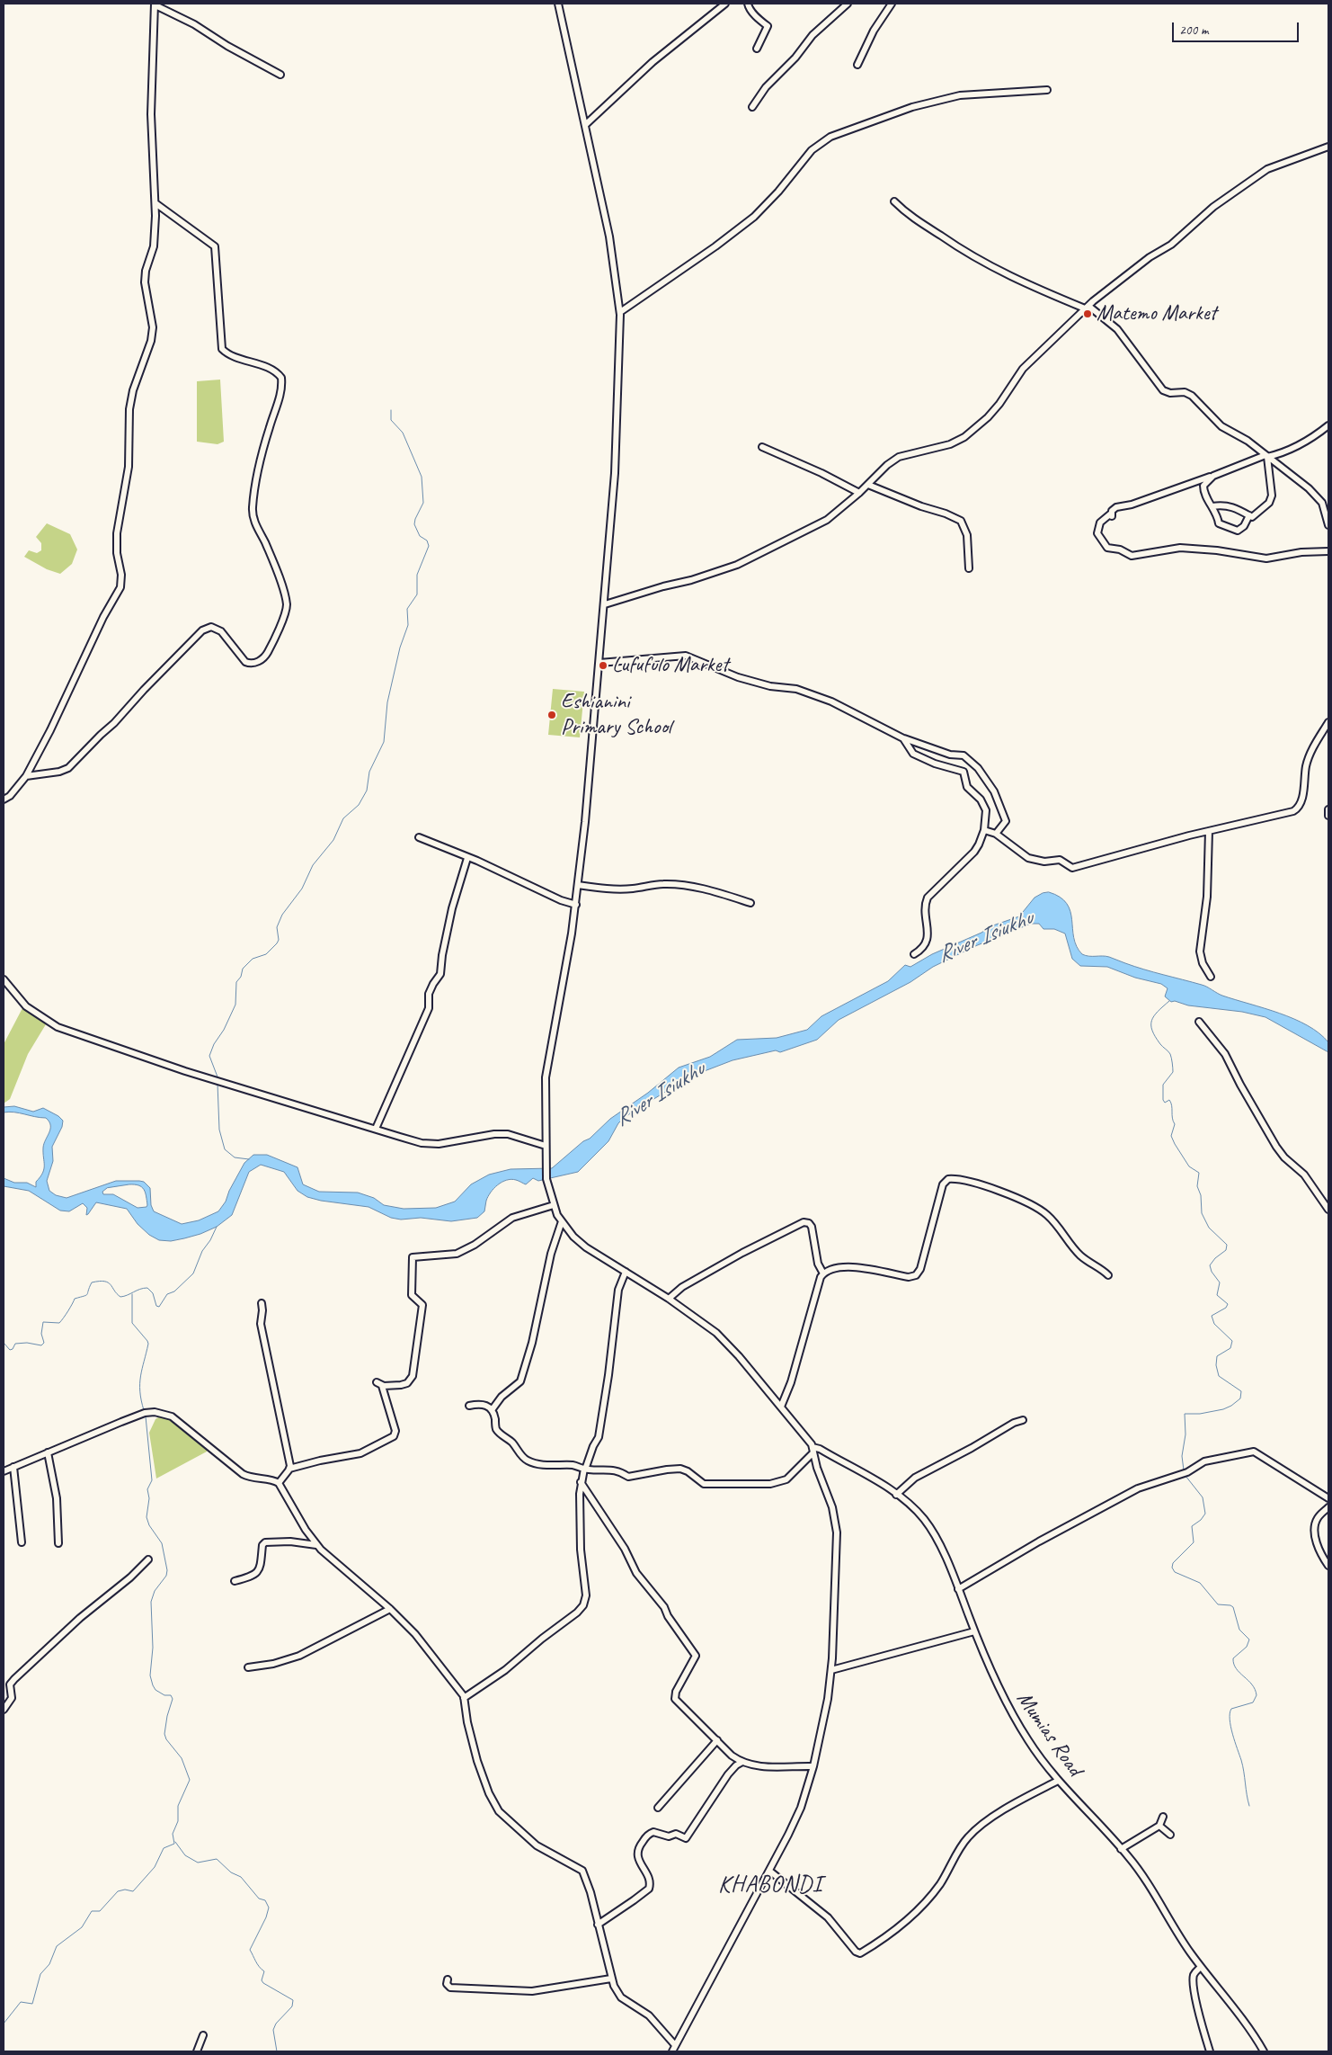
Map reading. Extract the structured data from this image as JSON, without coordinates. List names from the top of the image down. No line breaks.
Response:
{"streets":{"street":["Mumias Road"]},"districts":["KHABONDI"],"water":["River Isiukhu"],"places":["Matemo Market","Lufufulo Market","Eshianini Primary School"],"scale_bar":"200 m"}
